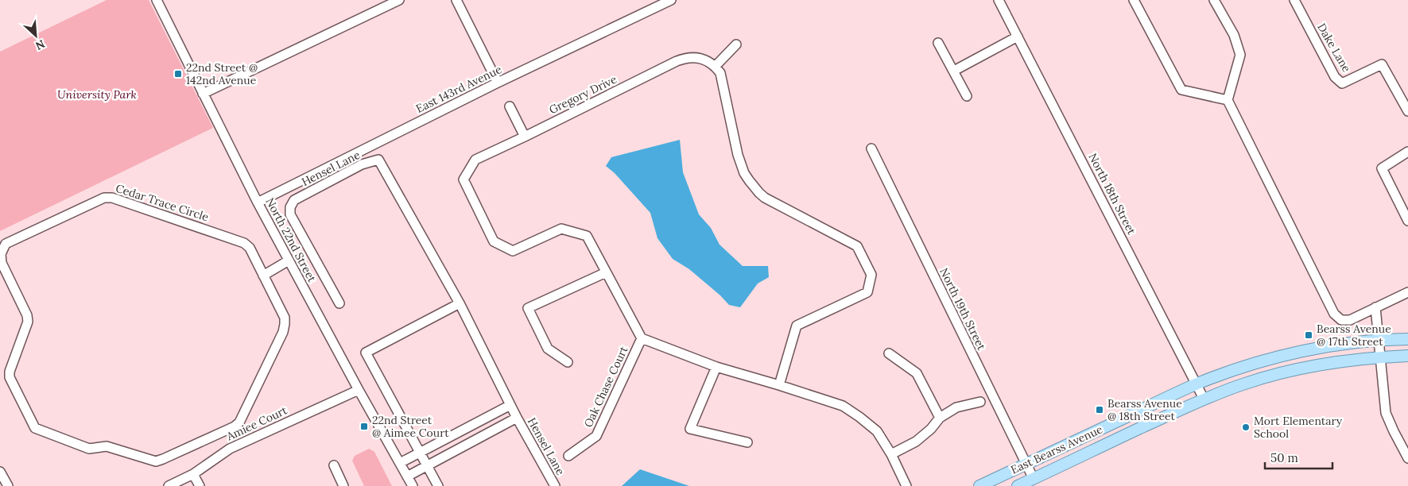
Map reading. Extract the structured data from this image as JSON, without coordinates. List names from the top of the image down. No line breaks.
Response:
{"streets":{"main road":["East Bearss Avenue"],"street":["Dake Lane","East 143rd Avenue","Gregory Drive","Hensel Lane","North 18th Street","Cedar Trace Circle","North 22nd Street","North 19th Street","Oak Chase Court","Amiee Court"]},"crossings":[["East 143rd Avenue","North 22nd Street"],["Gregory Drive","Oak Chase Court"],["Hensel Lane","North 22nd Street"],["North 18th Street","East Bearss Avenue"],["North 22nd Street","Amiee Court"],["North 19th Street","East Bearss Avenue"]],"parks":["University Park"],"places":{"transit":["22nd Street @ 142nd Avenue","Bearss Avenue @ 17th Street","Bearss Avenue @ 18th Street","22nd Street @ Aimee Court"],"other":["Mort Elementary School"]},"scale_bar":"50 m","north":"bottom right"}
